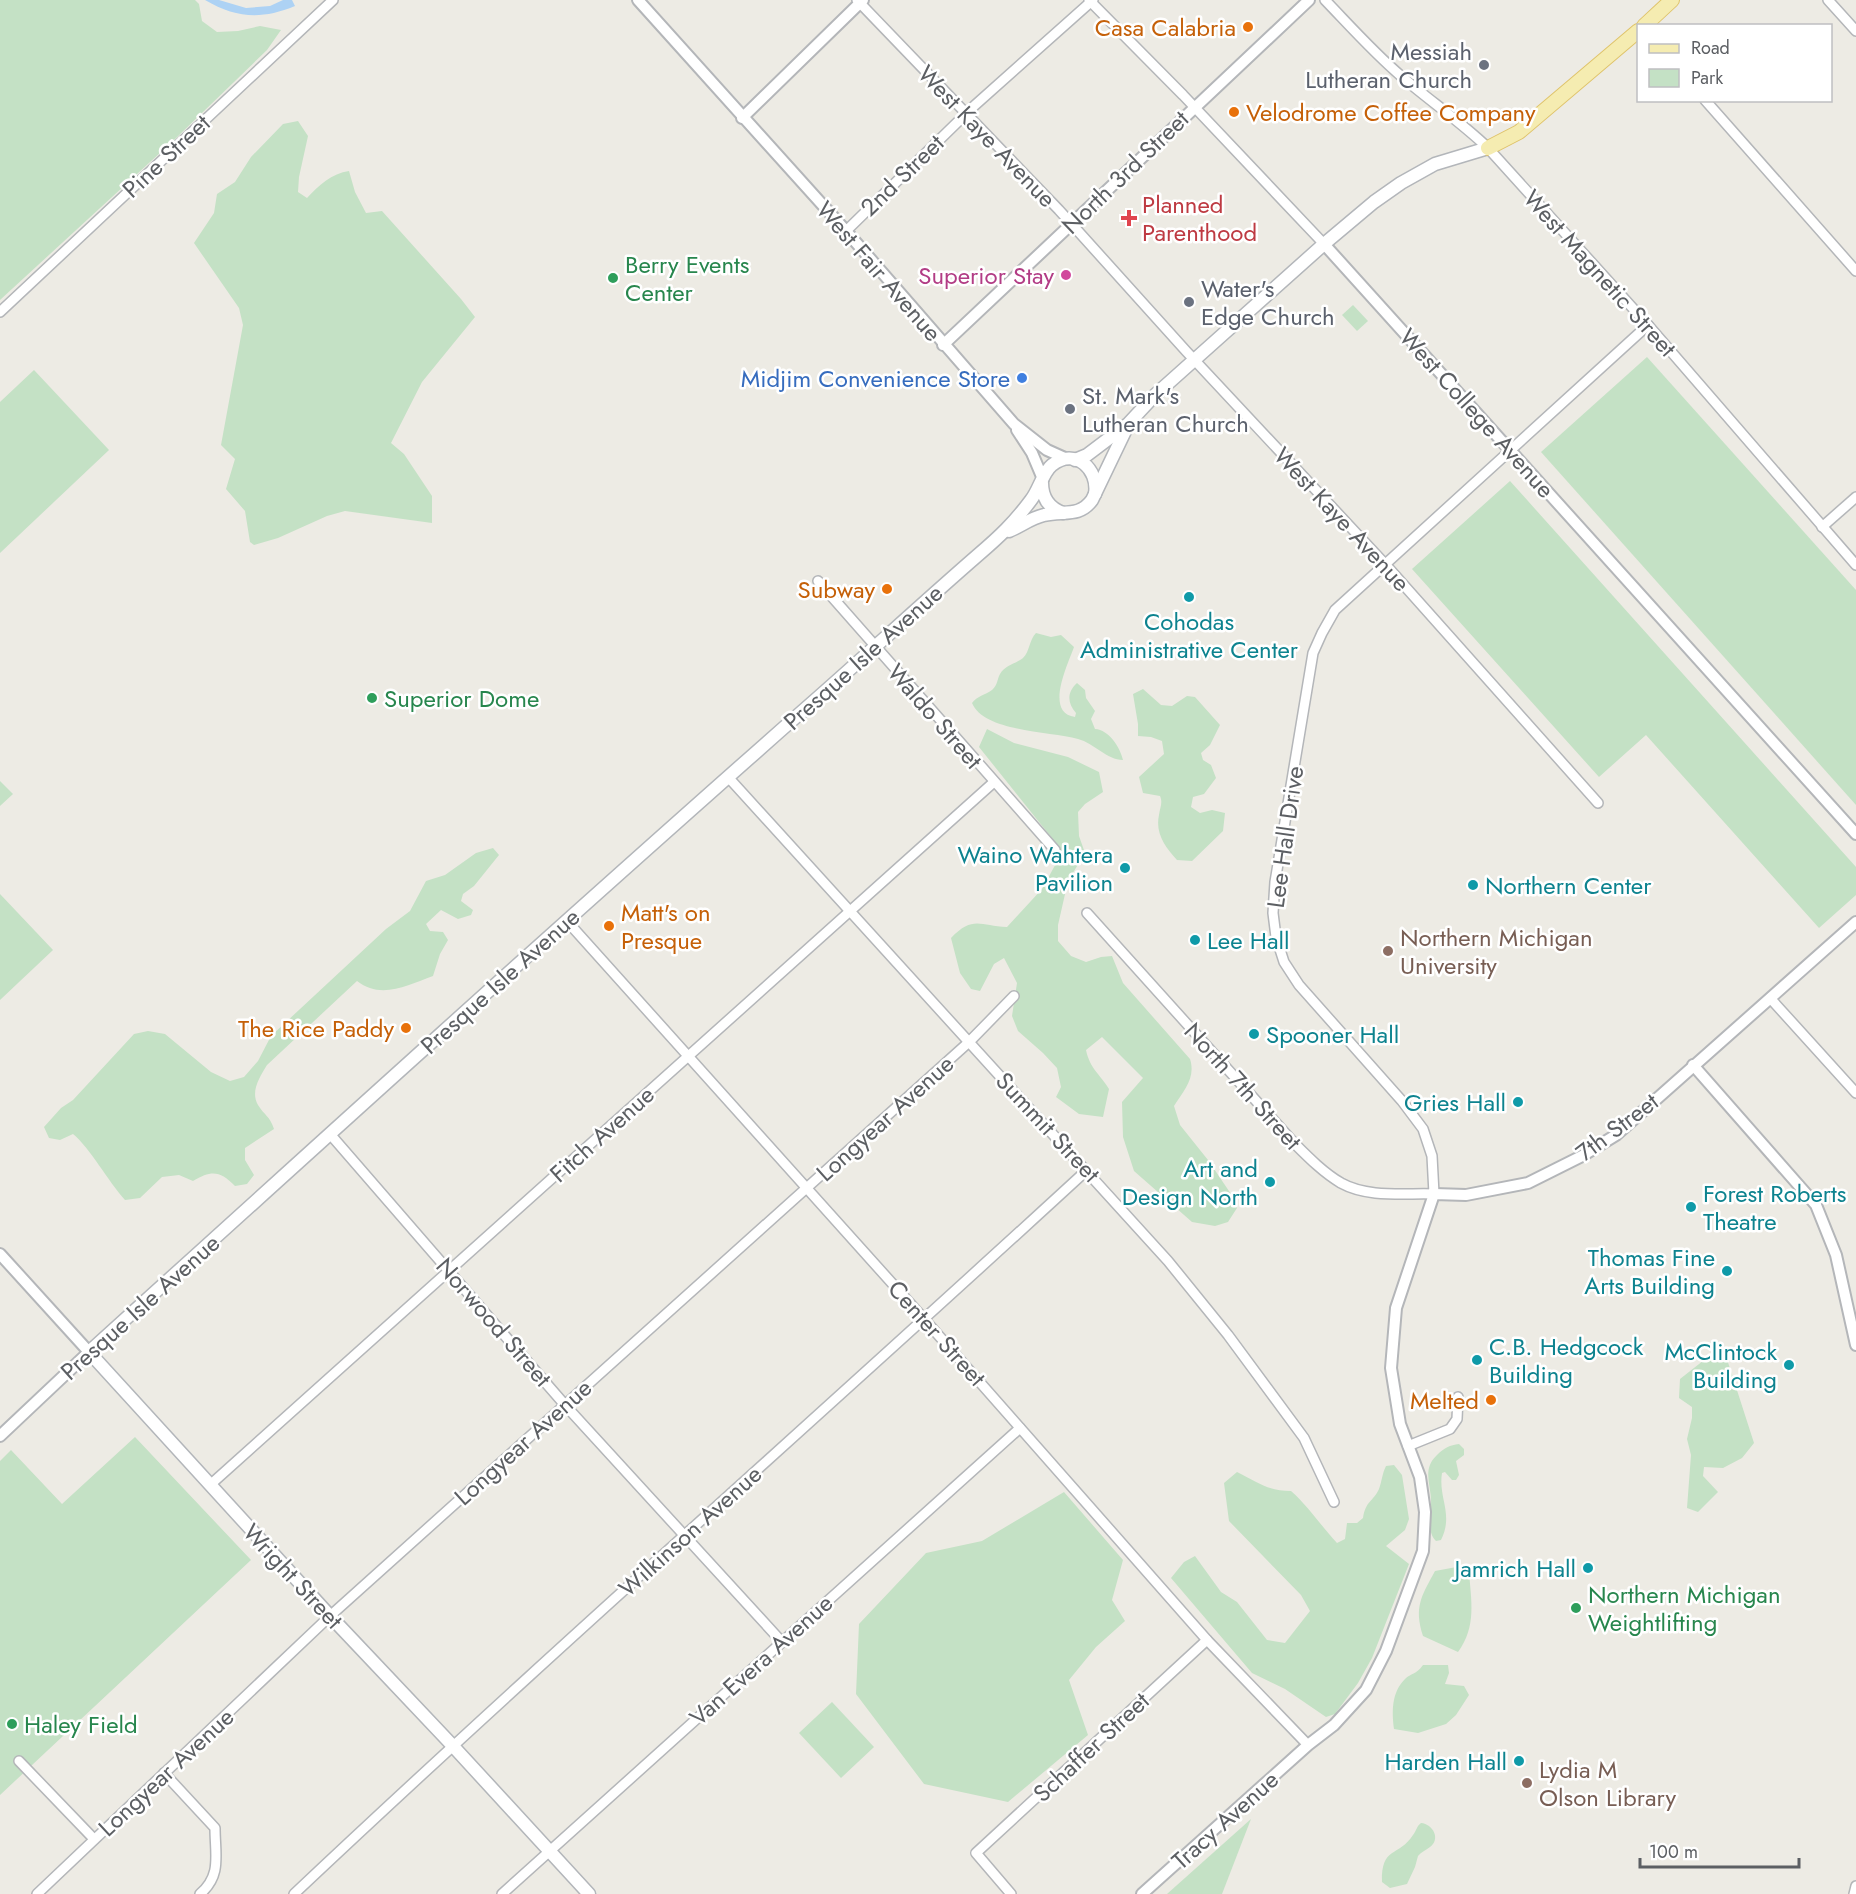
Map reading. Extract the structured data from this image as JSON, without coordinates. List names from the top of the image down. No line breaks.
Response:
{"streets":{"main road":["West Fair Avenue","Presque Isle Avenue","Wright Street"],"street":["West Kaye Avenue","Pine Street","North 3rd Street","2nd Street","West Magnetic Street","West College Avenue","Waldo Street","Lee Hall Drive","North 7th Street","Longyear Avenue","Summit Street","7th Street","Fitch Avenue","Norwood Street","Center Street","Wilkinson Avenue","Van Evera Avenue","Schaffer Street","Tracy Avenue"]},"crossings":[["West Kaye Avenue","North 3rd Street"],["West Kaye Avenue","2nd Street"],["West Kaye Avenue","Presque Isle Avenue"],["West Kaye Avenue","Lee Hall Drive"],["North 3rd Street","West Fair Avenue"],["North 3rd Street","West College Avenue"],["2nd Street","West Fair Avenue"],["2nd Street","West College Avenue"],["West Fair Avenue","Presque Isle Avenue"],["West Magnetic Street","Presque Isle Avenue"],["West Magnetic Street","Lee Hall Drive"],["West College Avenue","Presque Isle Avenue"],["West College Avenue","Lee Hall Drive"],["Presque Isle Avenue","Waldo Street"],["Presque Isle Avenue","Summit Street"],["Presque Isle Avenue","Norwood Street"],["Presque Isle Avenue","Center Street"],["Presque Isle Avenue","Wright Street"],["Waldo Street","Fitch Avenue"],["Lee Hall Drive","North 7th Street"],["Lee Hall Drive","7th Street"],["Lee Hall Drive","Tracy Avenue"],["North 7th Street","7th Street"],["North 7th Street","Tracy Avenue"],["Longyear Avenue","Summit Street"],["Longyear Avenue","Norwood Street"],["Longyear Avenue","Center Street"],["Longyear Avenue","Wright Street"],["Summit Street","Fitch Avenue"],["Summit Street","Wilkinson Avenue"],["7th Street","Tracy Avenue"],["Fitch Avenue","Norwood Street"],["Fitch Avenue","Center Street"],["Fitch Avenue","Wright Street"],["Norwood Street","Wilkinson Avenue"],["Norwood Street","Van Evera Avenue"],["Center Street","Wilkinson Avenue"],["Center Street","Van Evera Avenue"],["Center Street","Schaffer Street"],["Center Street","Tracy Avenue"],["Wilkinson Avenue","Wright Street"],["Wright Street","Van Evera Avenue"]],"places":{"other":["Casa Calabria","Messiah Lutheran Church","Velodrome Coffee Company","Superior Stay","Berry Events Center","Water's Edge Church","Midjim Convenience Store","St. Mark's Lutheran Church","Subway","Cohodas Administrative Center","Superior Dome","Waino Wahtera Pavilion","Northern Center","Matt's on Presque","Lee Hall","Northern Michigan University","The Rice Paddy","Spooner Hall","Gries Hall","Art and Design North","Forest Roberts Theatre","Thomas Fine Arts Building","C.B. Hedgcock Building","McClintock Building","Melted","Jamrich Hall","Northern Michigan Weightlifting","Haley Field","Harden Hall","Lydia M Olson Library"],"health":["Planned Parenthood"]},"legend":["Road","Park"],"scale_bar":"100 m"}
